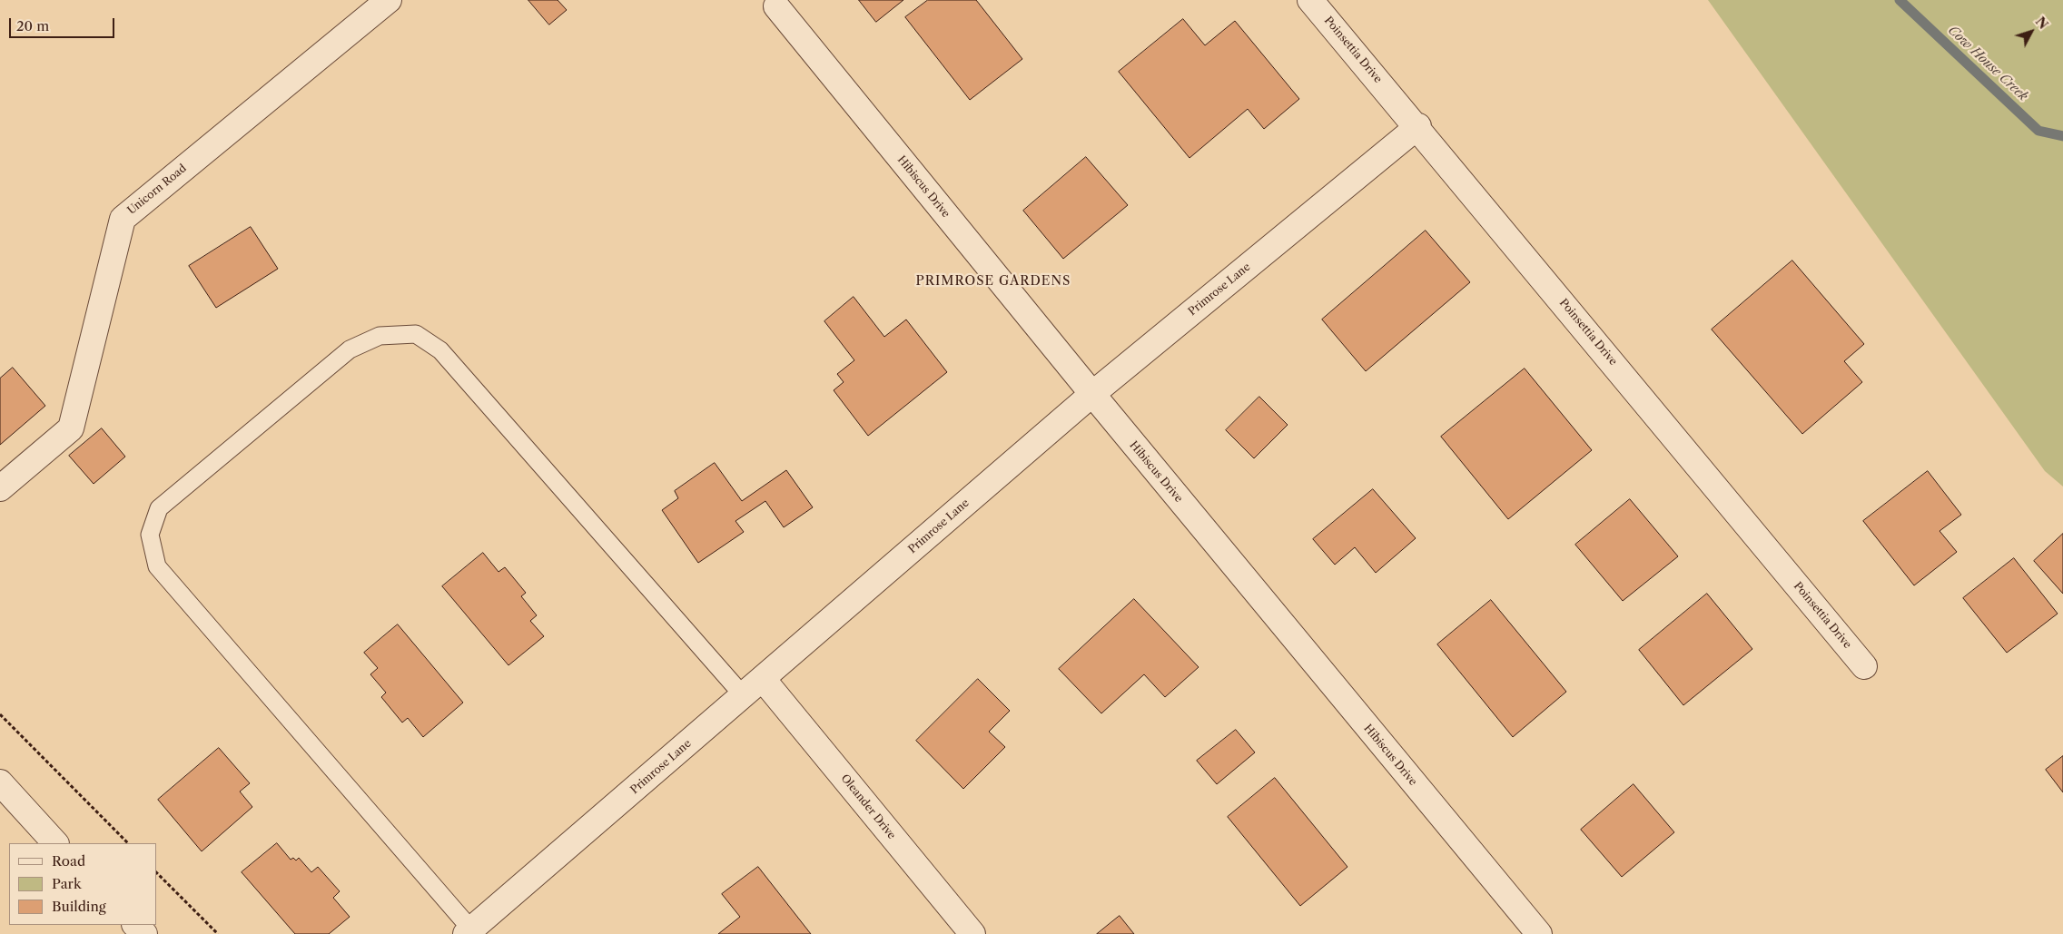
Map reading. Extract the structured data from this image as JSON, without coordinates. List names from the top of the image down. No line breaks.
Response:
{"streets":{"street":["Poinsettia Drive","Hibiscus Drive","Unicorn Road","Primrose Lane","Oleander Drive"]},"crossings":[["Poinsettia Drive","Primrose Lane"],["Hibiscus Drive","Primrose Lane"],["Primrose Lane","Oleander Drive"]],"districts":["PRIMROSE GARDENS"],"water":["Cow House Creek"],"legend":["Road","Park","Building"],"scale_bar":"20 m","north":"top right"}
